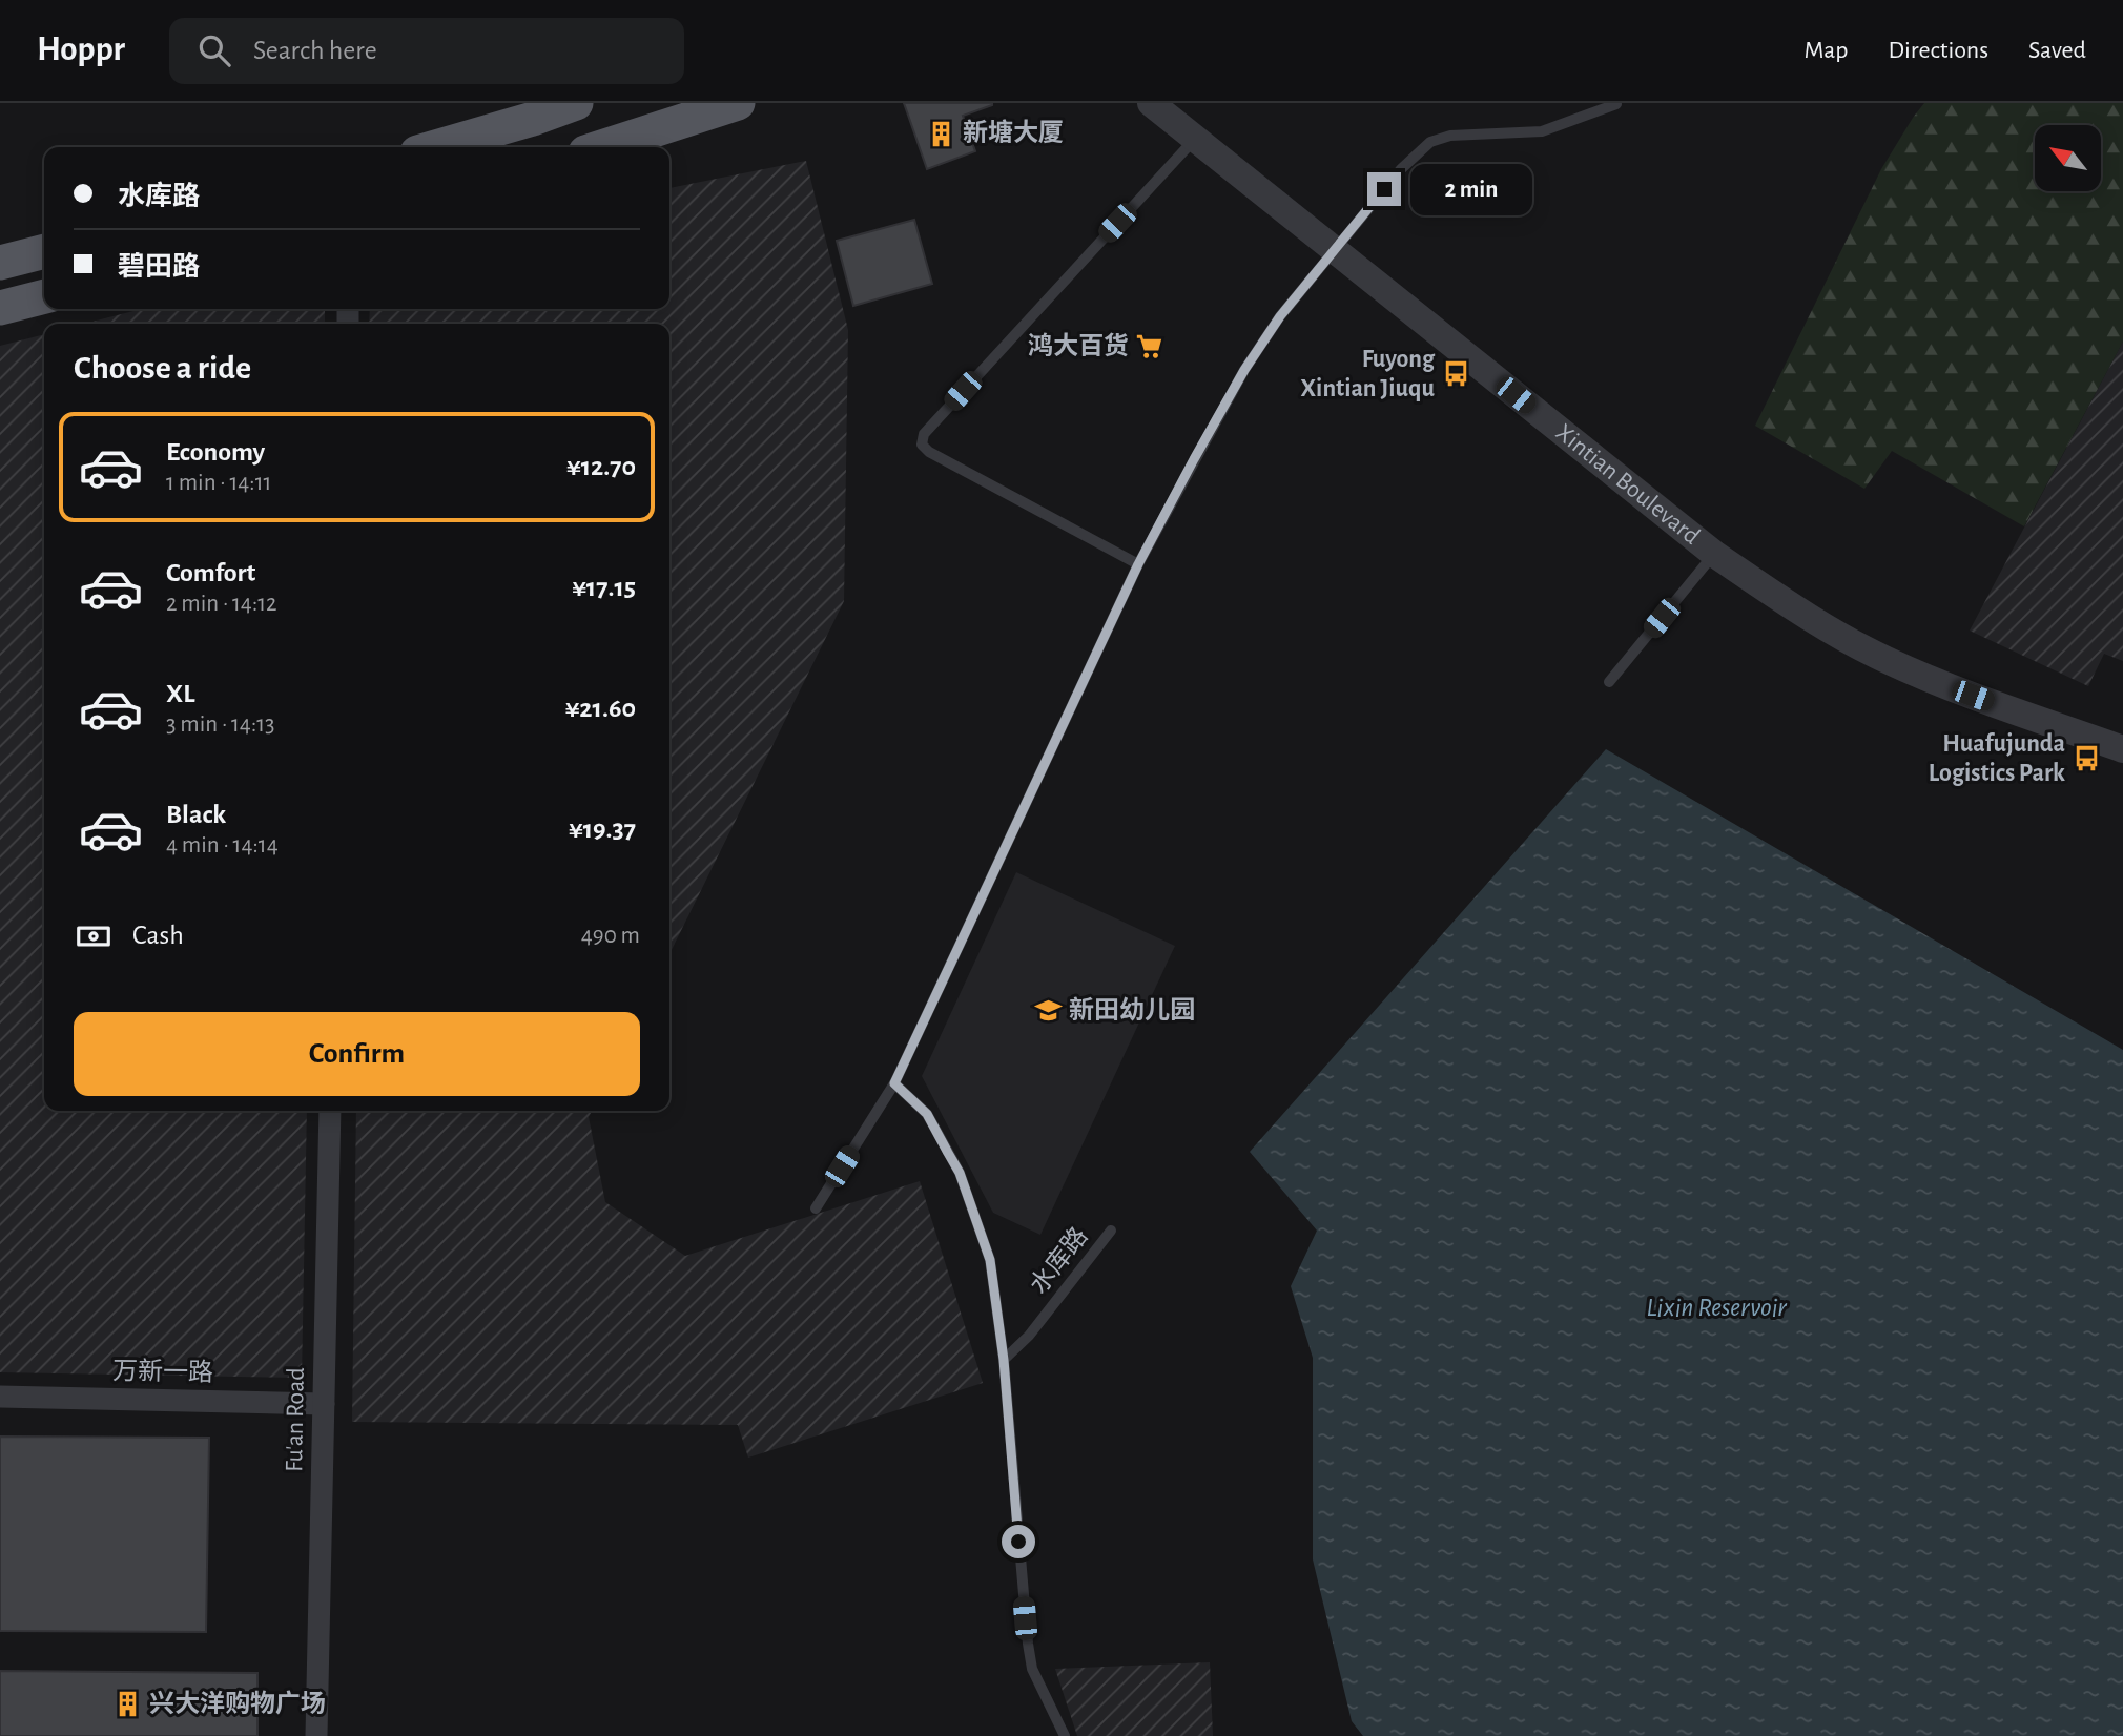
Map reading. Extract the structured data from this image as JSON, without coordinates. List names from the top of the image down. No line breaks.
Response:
{"streets":{"street":["Xintian Boulevard","万新一路","Fu'an Road"],"lane":["水库路"]},"crossings":[["万新一路","Fu'an Road"]],"water":["Lixin Reservoir"],"places":{"building":["新塘大厦","兴大洋购物广场"],"supermarket":["鸿大百货"],"bus stop":["Fuyong Xintian Jiuqu","Huafujunda Logistics Park"],"school or university":["新田幼儿园"]},"north":"top left","page":{"header":"Hoppr","search":"Search here","nav":["Map","Directions","Saved"],"banner":["水库路","碧田路"],"bubble":"2 min","heading":"Choose a ride","list":[{"name":"Economy","note":"1 min · 14:11","value":"¥12.70"},{"name":"Comfort","note":"2 min · 14:12","value":"¥17.15"},{"name":"XL","note":"3 min · 14:13","value":"¥21.60"},{"name":"Black","note":"4 min · 14:14","value":"¥19.37"}],"pay":["Cash","490 m"],"buttons":"Confirm"}}
